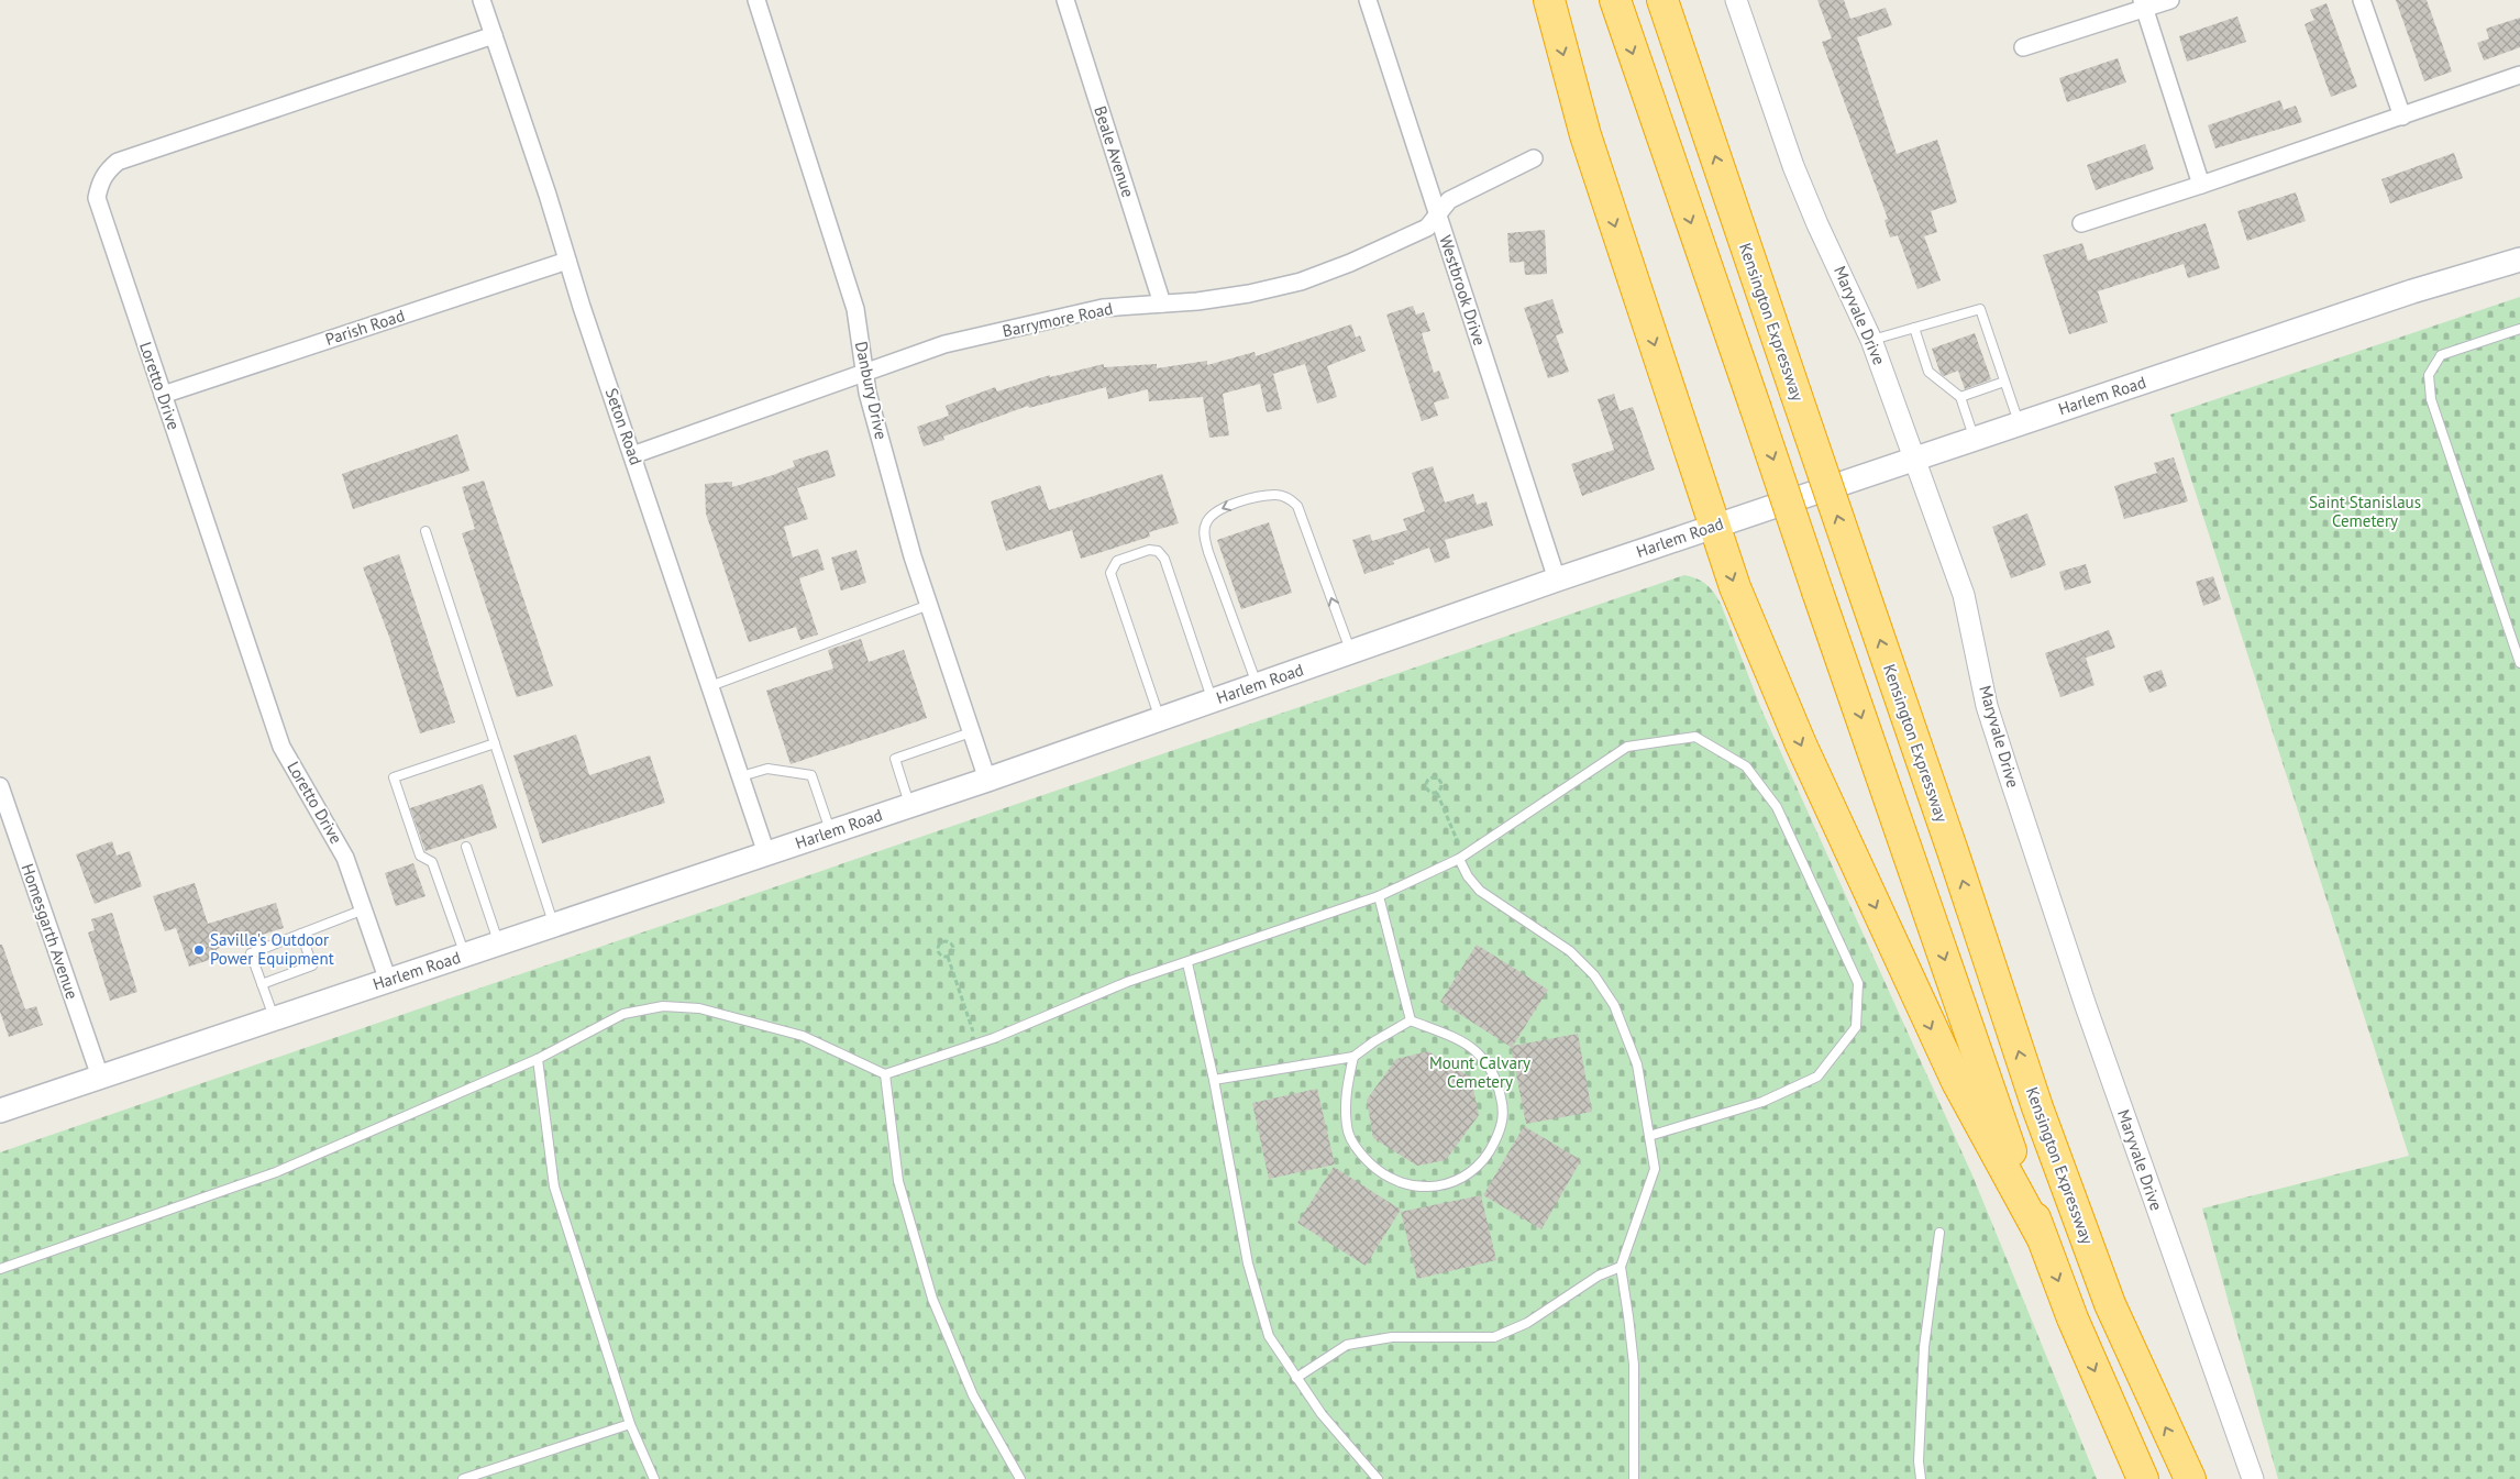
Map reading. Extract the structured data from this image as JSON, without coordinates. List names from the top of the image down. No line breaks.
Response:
{"streets":{"highway":["Kensington Expressway"],"main road":["Harlem Road"],"street":["Beale Avenue","Westbrook Drive","Maryvale Drive","Barrymore Road","Parish Road","Loretto Drive","Danbury Drive","Seton Road","Homesgarth Avenue"]},"crossings":[["Beale Avenue","Barrymore Road"],["Westbrook Drive","Barrymore Road"],["Westbrook Drive","Harlem Road"],["Maryvale Drive","Harlem Road"],["Barrymore Road","Danbury Drive"],["Barrymore Road","Seton Road"],["Parish Road","Loretto Drive"],["Parish Road","Seton Road"],["Loretto Drive","Harlem Road"],["Loretto Drive","Seton Road"],["Danbury Drive","Harlem Road"],["Harlem Road","Seton Road"],["Harlem Road","Homesgarth Avenue"]],"parks":["Saint Stanislaus Cemetery","Mount Calvary Cemetery"],"places":["Saville's Outdoor Power Equipment"]}
